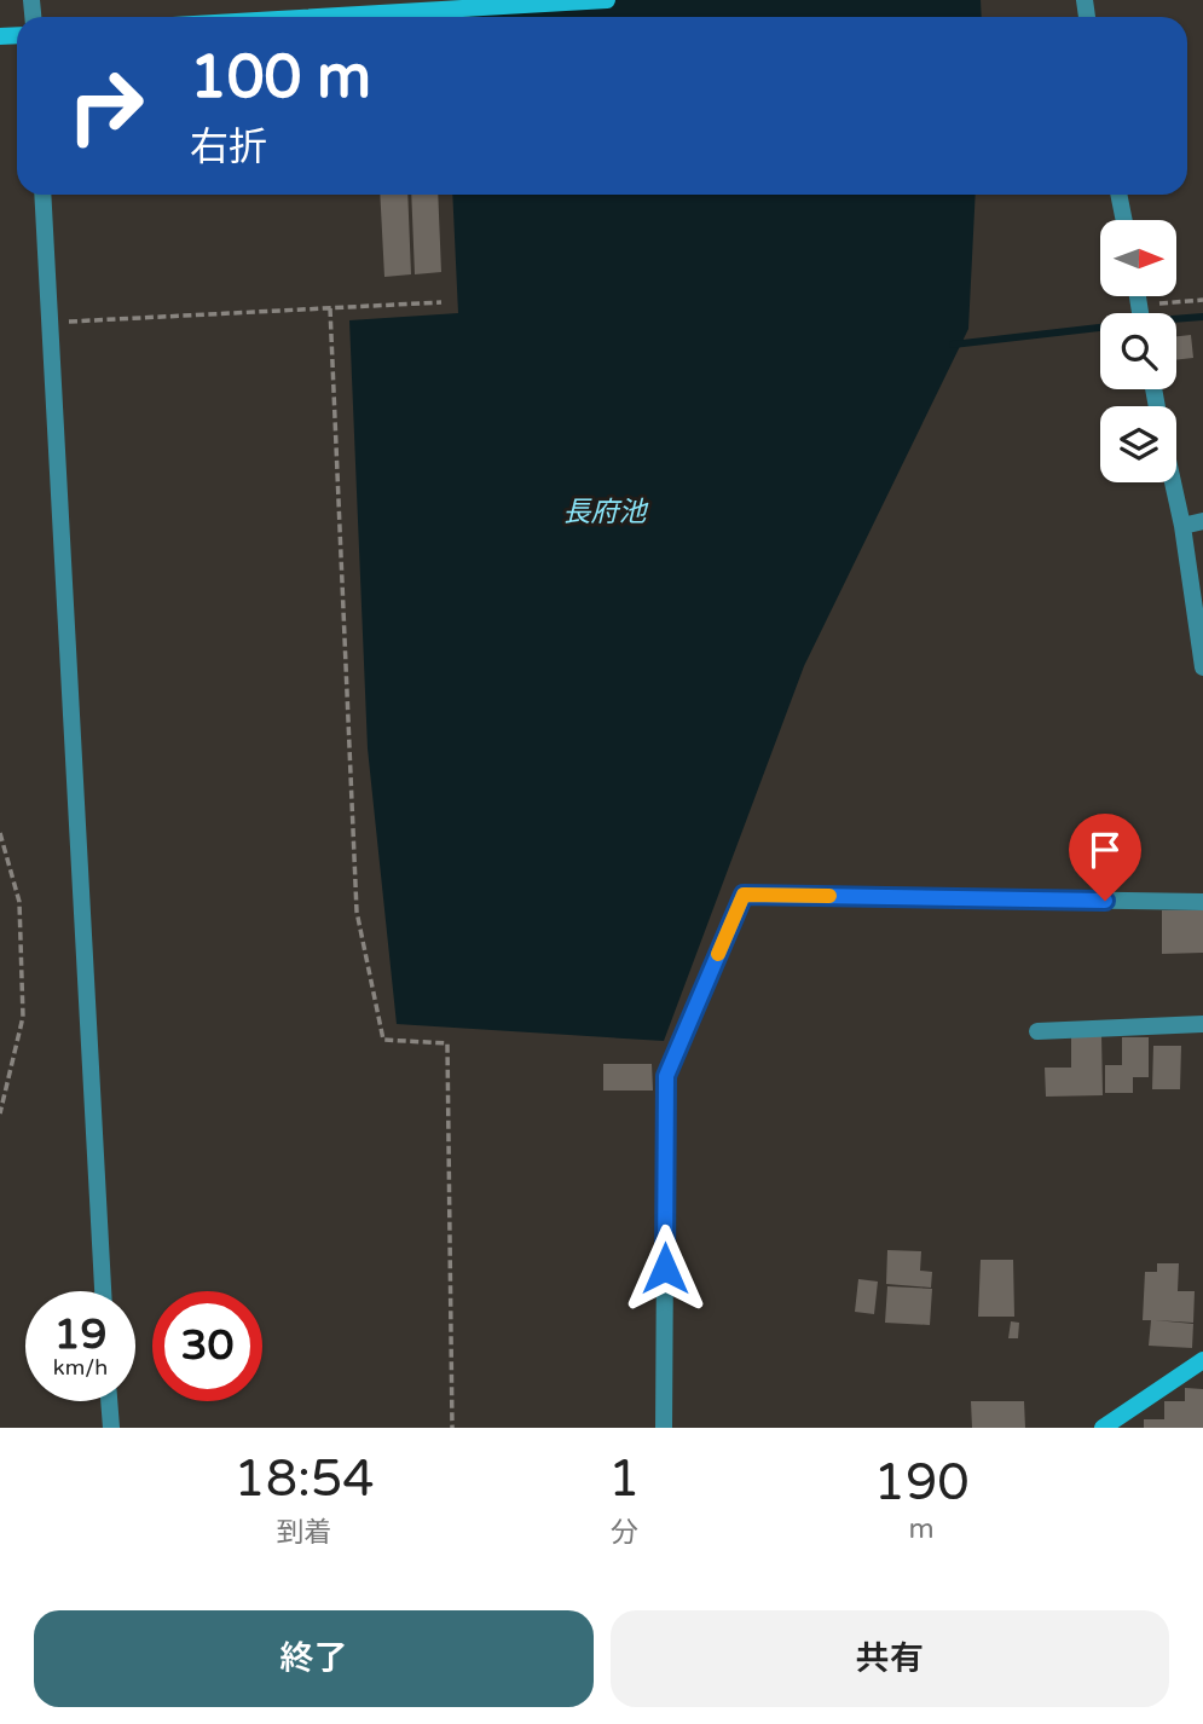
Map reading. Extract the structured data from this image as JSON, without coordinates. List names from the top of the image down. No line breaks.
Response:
{"water":["長府池"],"north":"right","page":{"turn":["100 m","右折"],"speed":"19 km/h","limit":"30","eta":["18:54","到着","1","分","190","m"],"buttons":["終了","共有"]}}
